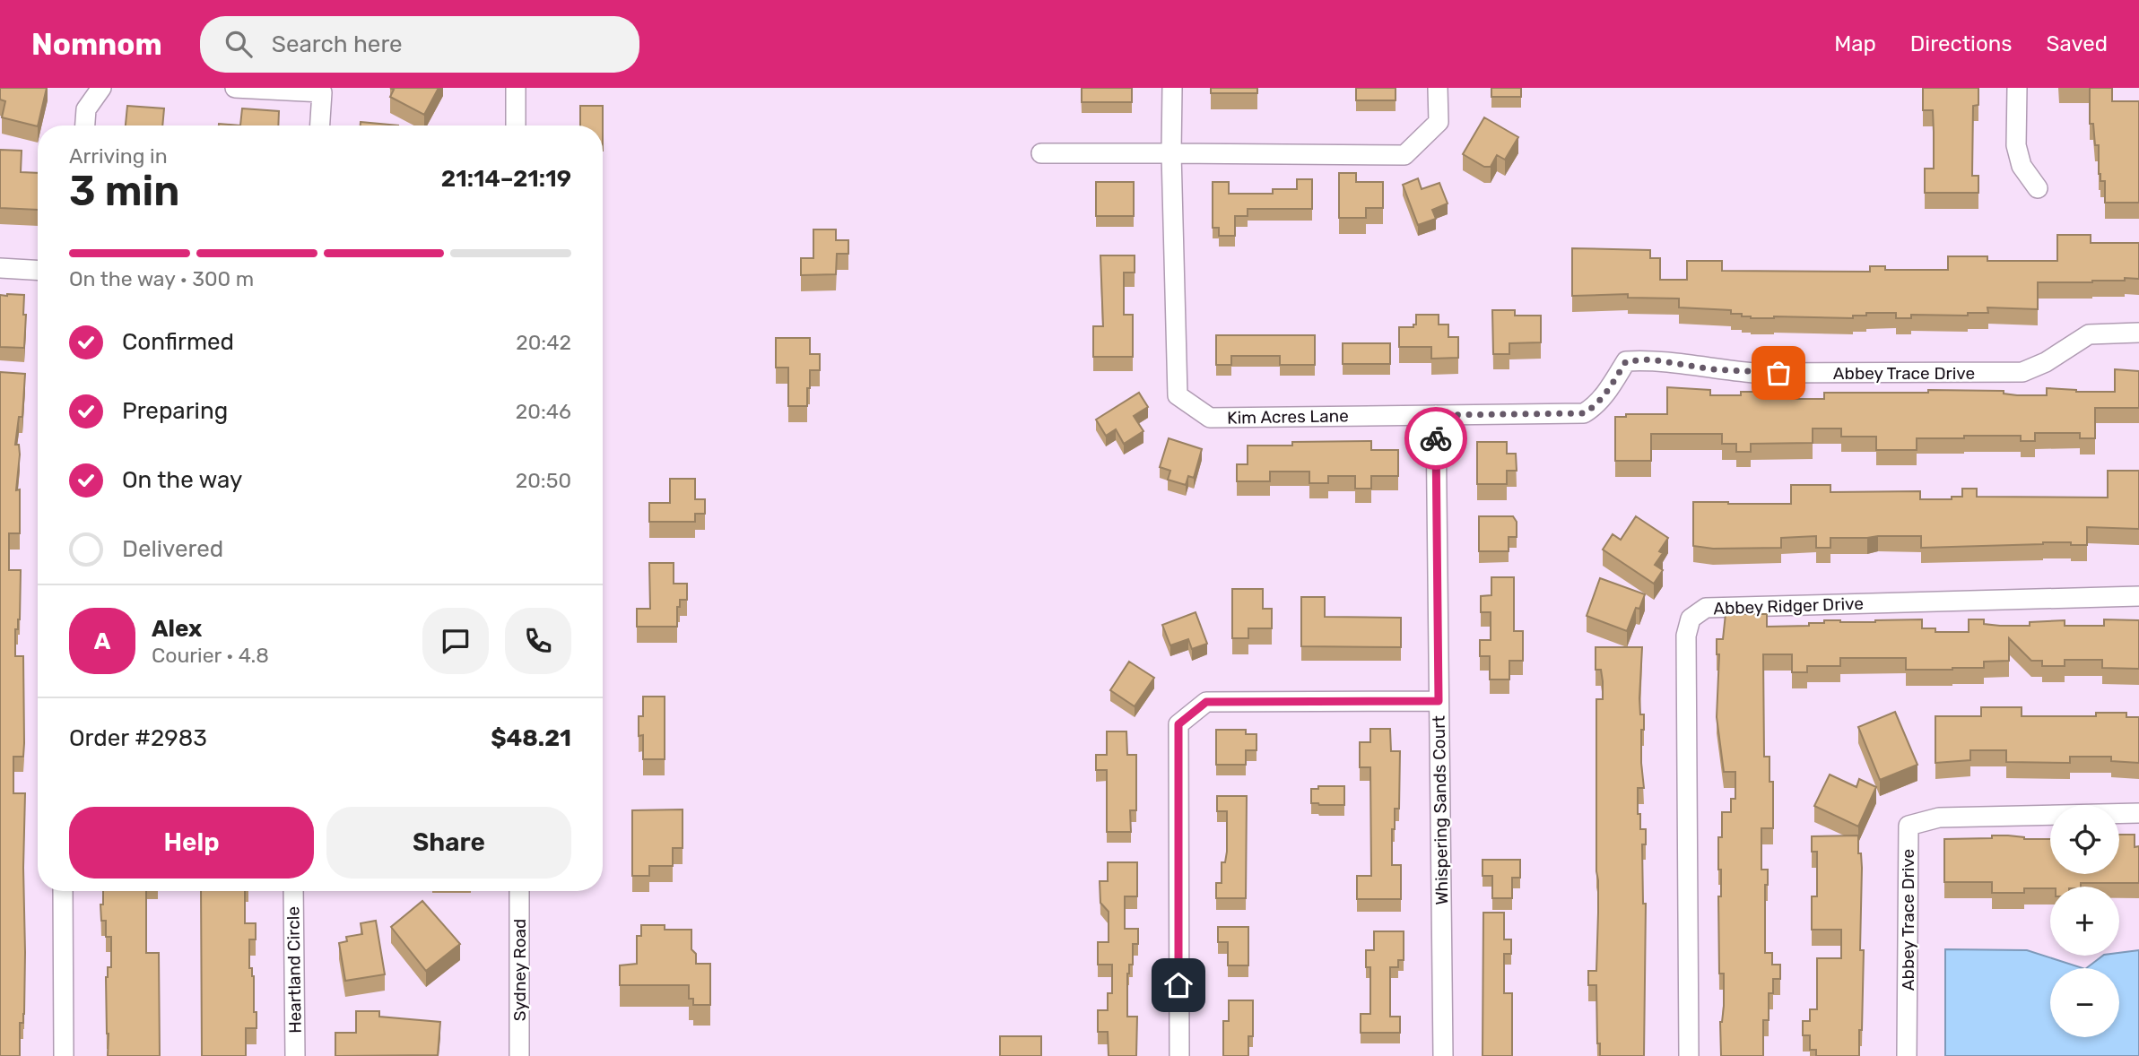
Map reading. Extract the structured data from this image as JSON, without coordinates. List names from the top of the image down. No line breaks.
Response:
{"streets":{"street":["Abbey Trace Drive","Kim Acres Lane","Abbey Ridger Drive","Whispering Sands Court","Heartland Circle","Sydney Road"]},"crossings":[["Abbey Trace Drive","Kim Acres Lane"],["Kim Acres Lane","Whispering Sands Court"]],"page":{"header":"Nomnom","search":"Search here","nav":["Map","Directions","Saved"],"heading":["3 min","Arriving in","21:14–21:19"],"panel":["Alex","Courier · 4.8","Order #2983","$48.21"],"bar":"On the way · 300 m","list":[["Confirmed","20:42"],["Preparing","20:46"],["On the way","20:50"],"Delivered"],"round":"A","buttons":["Help","Share"],"map_buttons":["+","−"]}}
